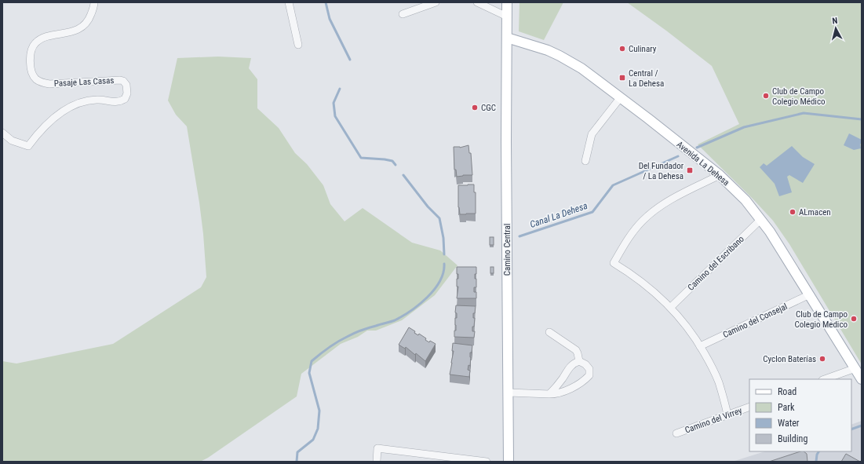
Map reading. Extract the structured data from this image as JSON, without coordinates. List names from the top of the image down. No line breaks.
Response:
{"streets":{"main road":["Avenida La Dehesa","Camino Central"],"street":["Pasaje Las Casas","Camino del Escribano","Camino del Consejal","Camino del Virrey"]},"crossings":[["Avenida La Dehesa","Camino Central"],["Avenida La Dehesa","Camino del Escribano"],["Avenida La Dehesa","Camino del Consejal"]],"water":["Canal La Dehesa"],"places":{"other":["Culinary","Club de Campo Colegio Médico","CGC","ALmacen","Club de Campo Colegio Medico","Cyclon Baterías"],"transit":["Central / La Dehesa","Del Fundador / La Dehesa"]},"legend":["Road","Park","Water","Building"],"north":"top"}
